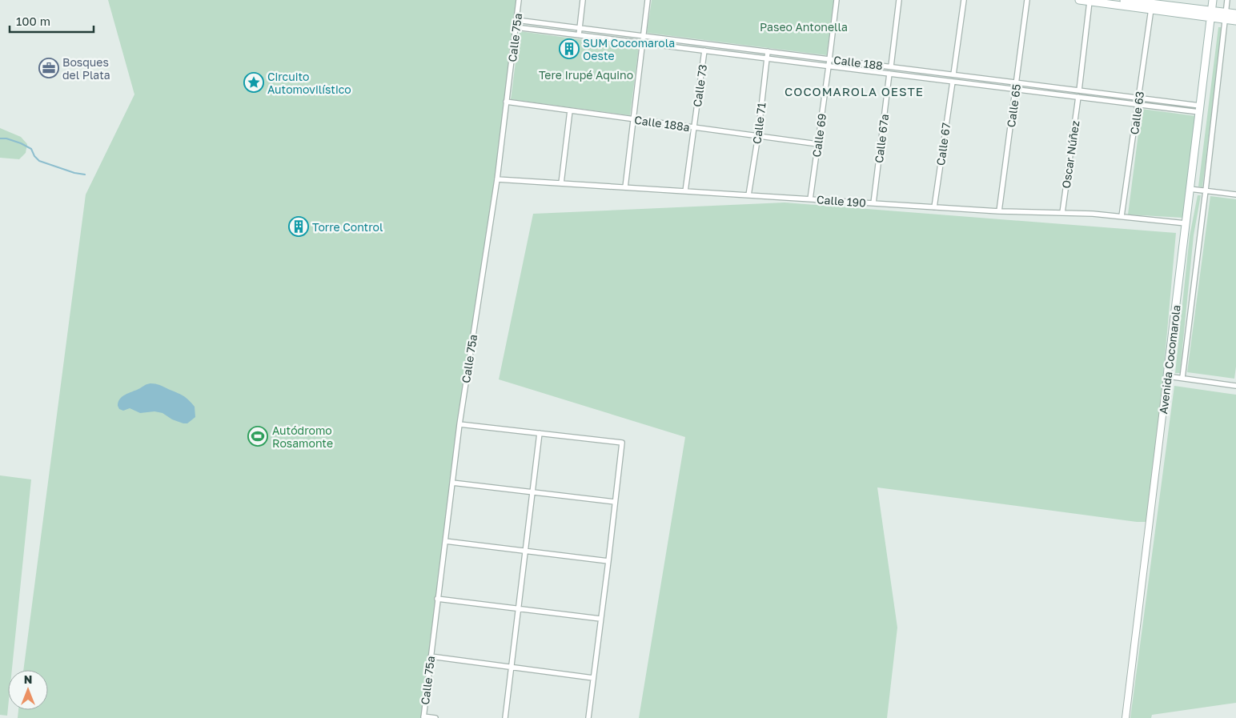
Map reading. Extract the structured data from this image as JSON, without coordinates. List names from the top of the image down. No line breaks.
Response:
{"streets":{"main road":["Avenida Cocomarola"],"street":["Calle 75a","Calle 188","Calle 73","Calle 65","Calle 63","Calle 188a","Calle 71","Calle 69","Calle 67a","Calle 67","Oscar Núñez","Calle 190"]},"crossings":[["Calle 75a","Calle 188"],["Calle 75a","Calle 188a"],["Calle 75a","Calle 190"],["Calle 188","Calle 73"],["Calle 188","Calle 65"],["Calle 188","Calle 63"],["Calle 188","Calle 71"],["Calle 188","Calle 69"],["Calle 188","Calle 67a"],["Calle 188","Calle 67"],["Calle 188","Oscar Núñez"],["Calle 188","Avenida Cocomarola"],["Calle 73","Calle 188a"],["Calle 73","Calle 190"],["Calle 65","Calle 190"],["Calle 63","Calle 190"],["Calle 188a","Calle 71"],["Calle 188a","Calle 69"],["Calle 71","Calle 190"],["Calle 69","Calle 190"],["Calle 67a","Calle 190"],["Calle 67","Calle 190"],["Oscar Núñez","Calle 190"],["Calle 190","Avenida Cocomarola"]],"districts":["COCOMAROLA OESTE"],"parks":["Paseo Antonella","Tere Irupé Aquino"],"places":{"building":["SUM Cocomarola Oeste","Torre Control"],"office":["Bosques del Plata"],"place":["Circuito Automovilístico"],"sports":["Autódromo Rosamonte"]},"scale_bar":"100 m","north":"top"}
